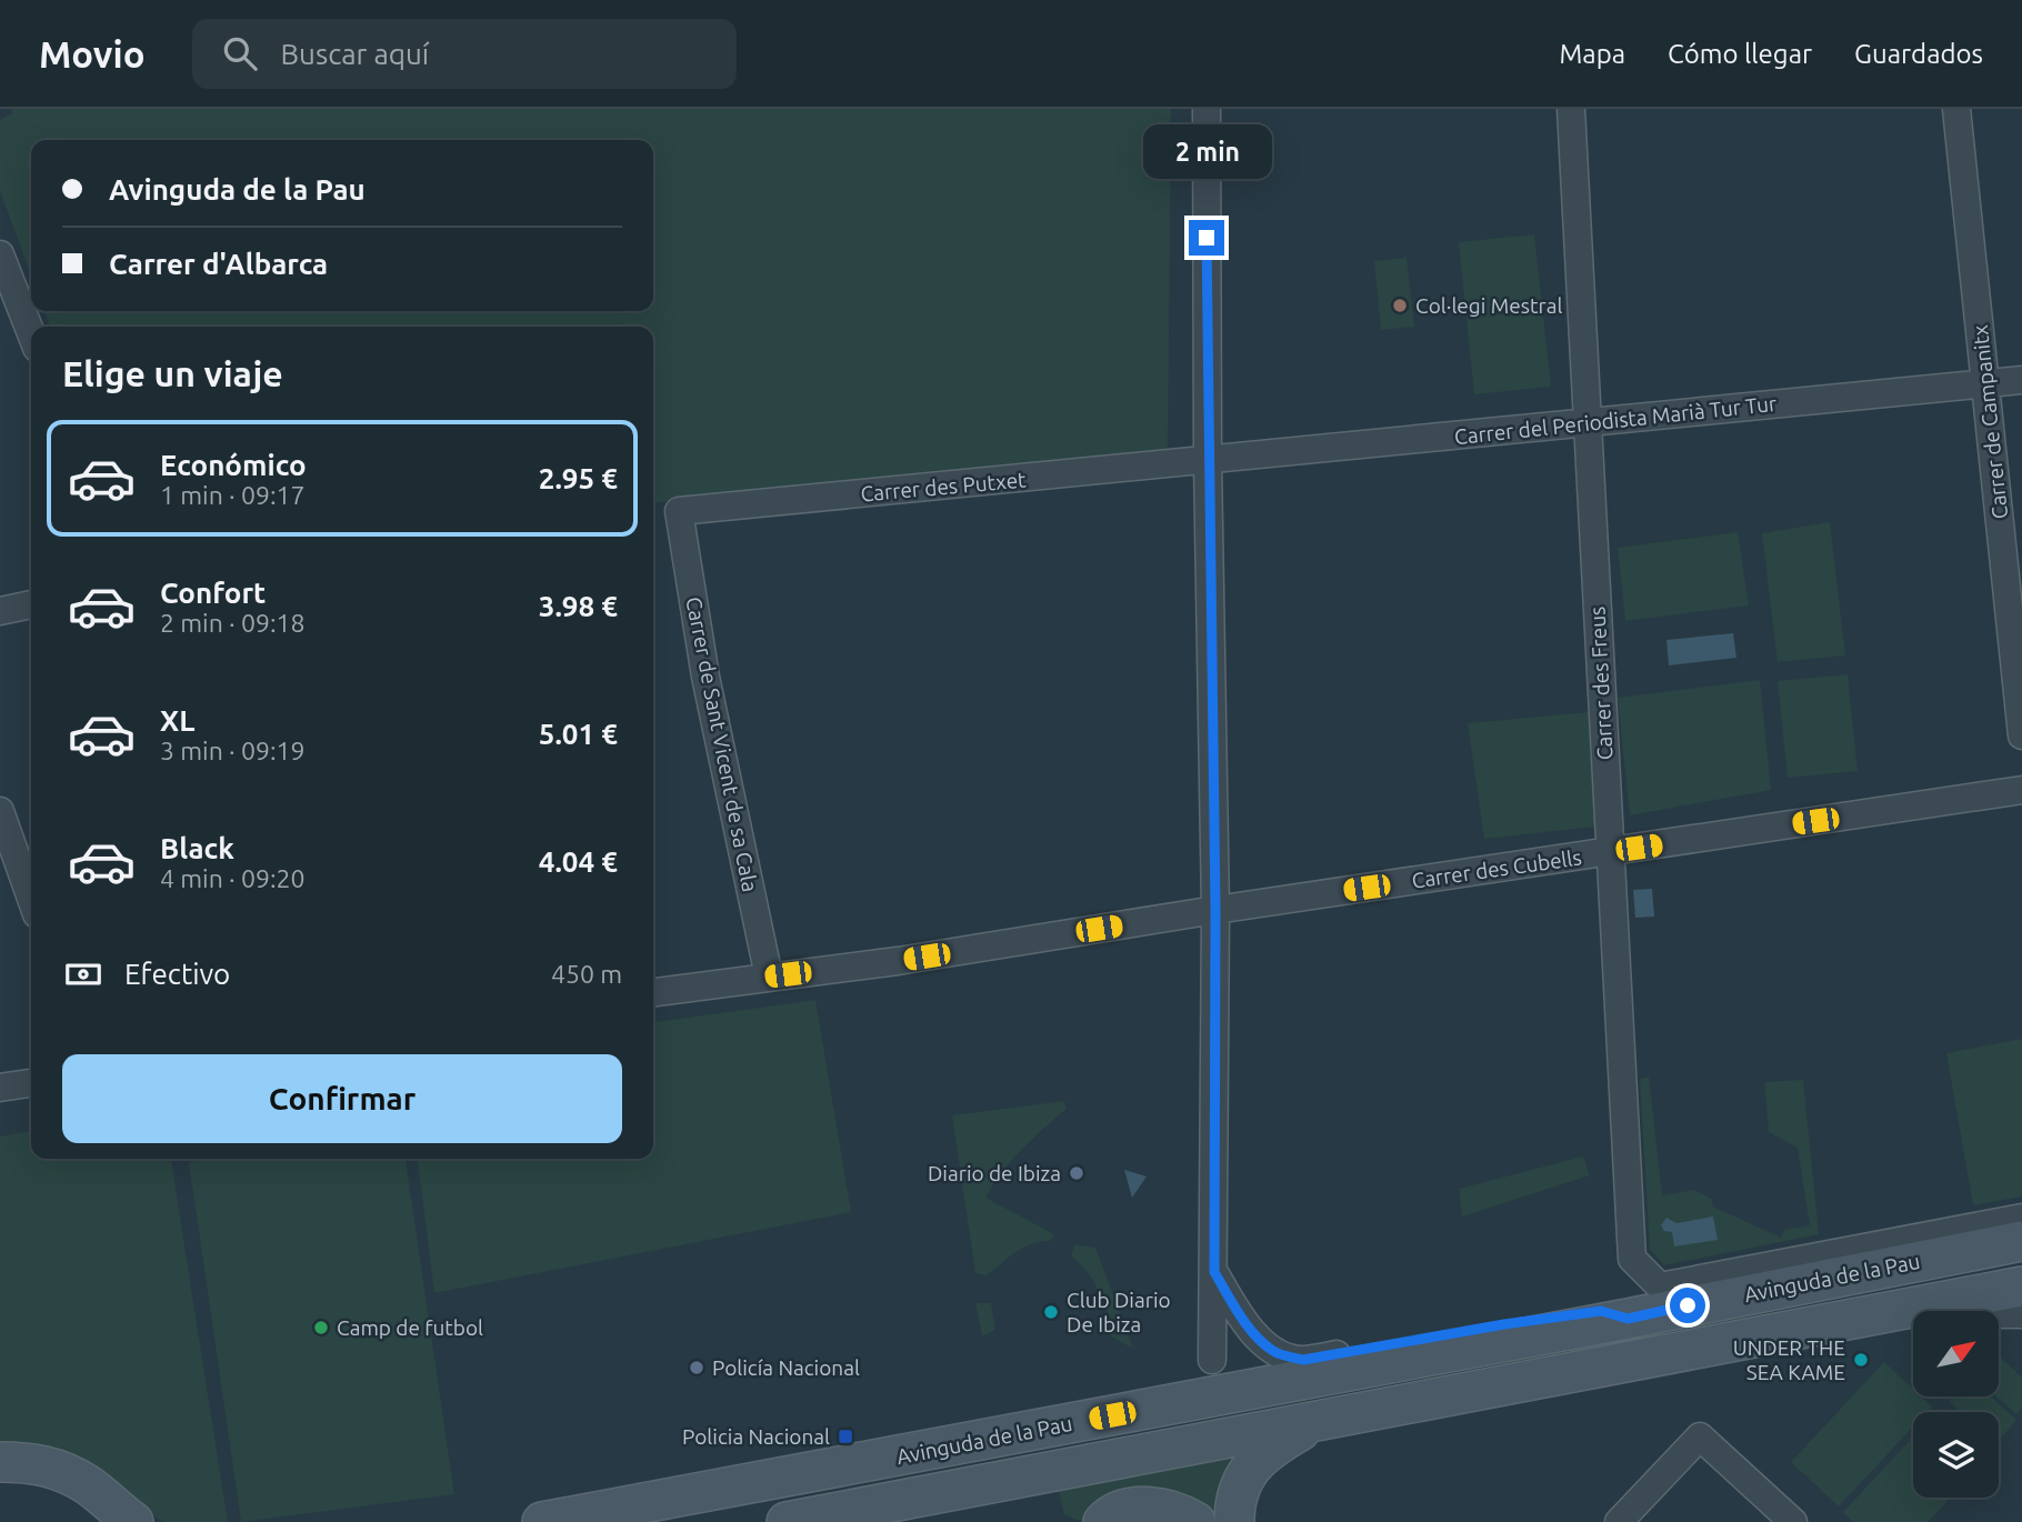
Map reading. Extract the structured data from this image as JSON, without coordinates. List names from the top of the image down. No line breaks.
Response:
{"streets":{"main road":["Avinguda de la Pau"],"street":["Carrer del Periodista Marià Tur Tur","Carrer de Campanitx","Carrer des Putxet","Carrer des Freus","Carrer de Sant Vicent de sa Cala","Carrer des Cubells"]},"crossings":[["Carrer del Periodista Marià Tur Tur","Carrer de Campanitx"],["Carrer del Periodista Marià Tur Tur","Carrer des Putxet"],["Carrer del Periodista Marià Tur Tur","Carrer des Freus"],["Carrer des Putxet","Carrer de Sant Vicent de sa Cala"],["Carrer des Freus","Carrer des Cubells"],["Carrer de Sant Vicent de sa Cala","Carrer des Cubells"]],"places":{"other":["Col·legi Mestral","Diario de Ibiza","Club Diario De Ibiza","Camp de futbol","UNDER THE SEA KAME","Policía Nacional"],"transit":["Policia Nacional"]},"north":"top right","page":{"header":"Movio","search":"Buscar aquí","nav":["Mapa","Cómo llegar","Guardados"],"bubble":"2 min","banner":["Avinguda de la Pau","Carrer d'Albarca"],"heading":"Elige un viaje","list":[{"name":"Económico","note":"1 min · 09:17","value":"2.95 €"},{"name":"Confort","note":"2 min · 09:18","value":"3.98 €"},{"name":"XL","note":"3 min · 09:19","value":"5.01 €"},{"name":"Black","note":"4 min · 09:20","value":"4.04 €"}],"pay":["Efectivo","450 m"],"buttons":"Confirmar"}}
